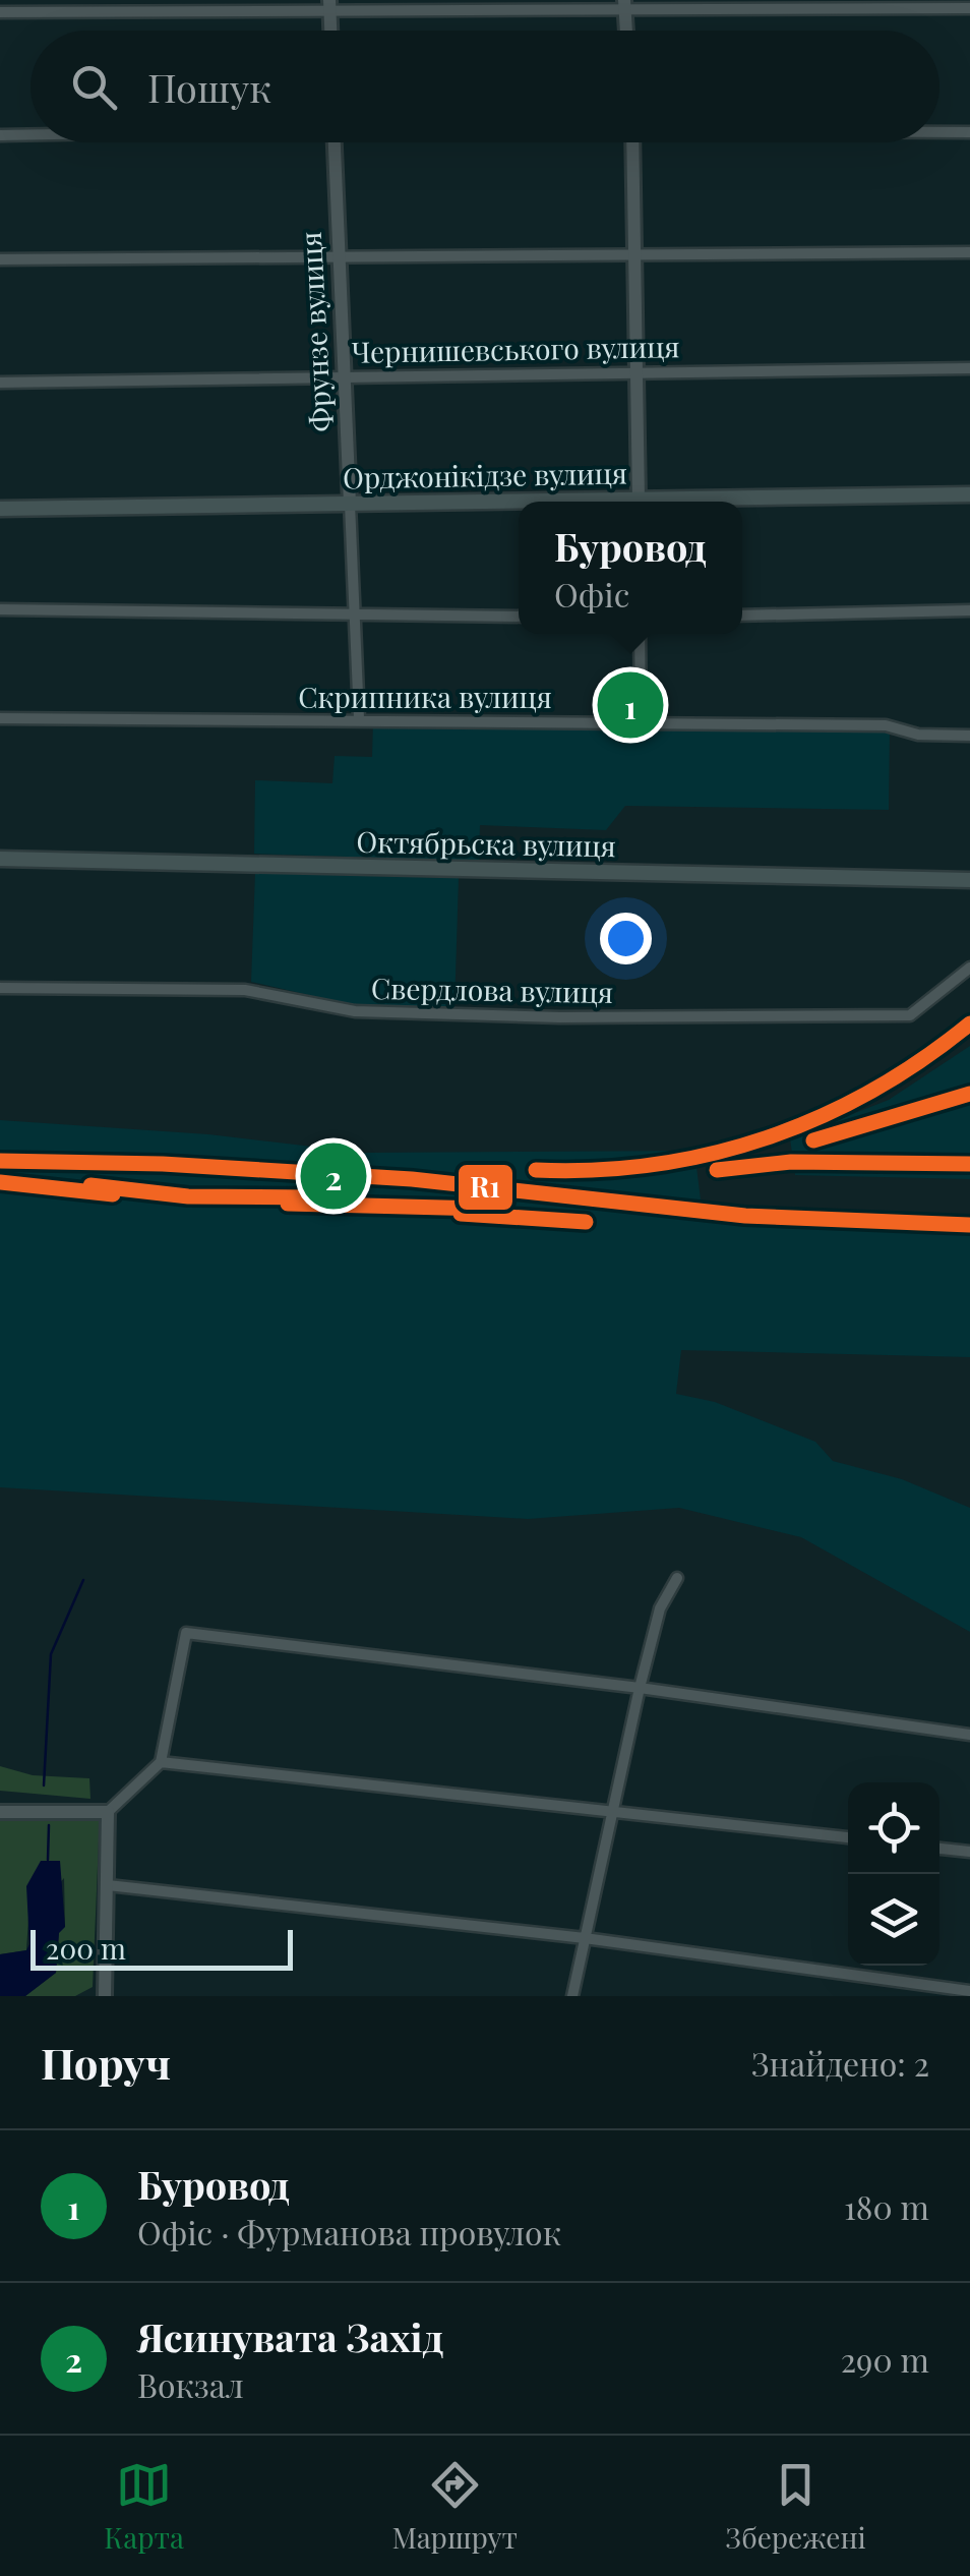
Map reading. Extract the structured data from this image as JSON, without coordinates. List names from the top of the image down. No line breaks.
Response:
{"streets":{"main road":["Орджонікідзе вулиця","Октябрьска вулиця"],"street":["Фрунзе вулиця","Чернишевського вулиця","Скрипника вулиця","Свердлова вулиця"]},"crossings":[["Фрунзе вулиця","Чернишевського вулиця"],["Фрунзе вулиця","Орджонікідзе вулиця"],["Фрунзе вулиця","Скрипника вулиця"]],"lines":["transit line R1"],"scale_bar":"200 m","page":{"search":"Пошук","popup":["Буровод","Офіс"],"pins":["1","2"],"scale":"200 m","heading":["Поруч","Знайдено: 2"],"list":[{"mark":"1","name":"Буровод","note":"Офіс · Фурманова провулок","value":"180 m"},{"mark":"2","name":"Ясинувата Захід","note":"Вокзал","value":"290 m"}],"nav":["Карта","Маршрут","Збережені"]}}
